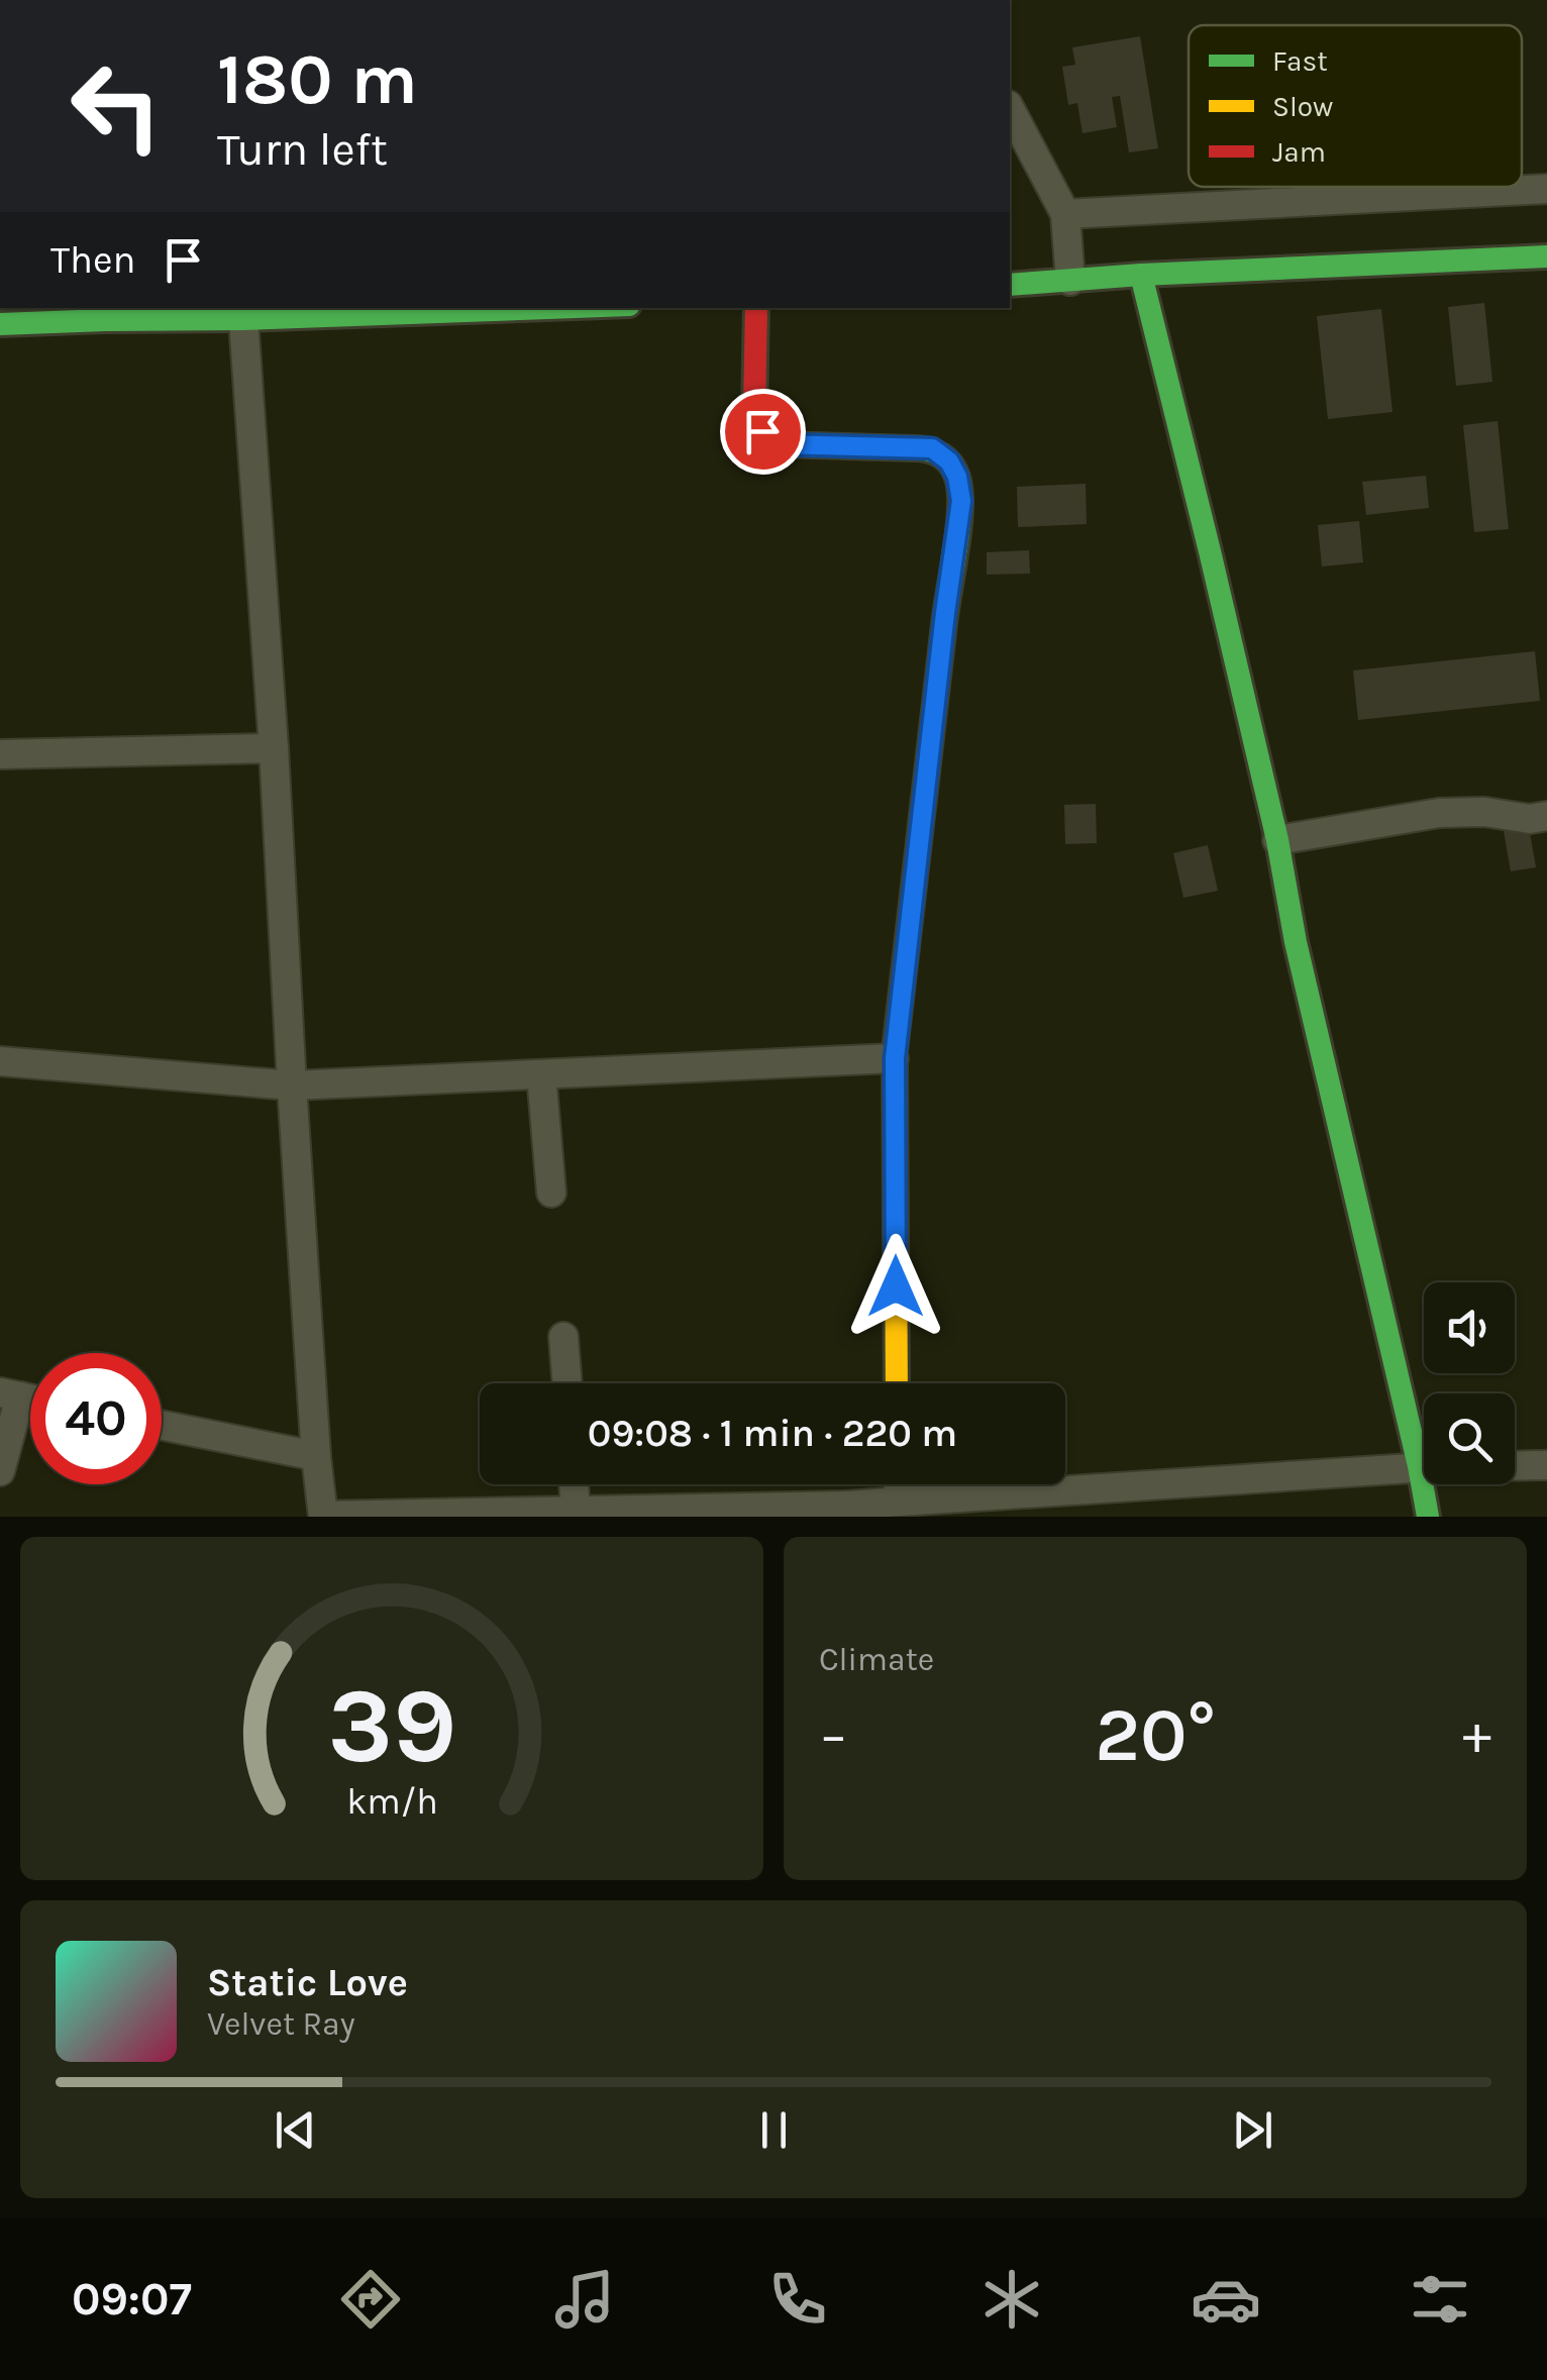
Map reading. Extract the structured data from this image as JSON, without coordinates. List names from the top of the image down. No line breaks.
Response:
{"legend":["Fast","Slow","Jam"],"page":{"turn":["180 m","Turn left"],"then":"Then","limit":"40","trip":"09:08 · 1 min · 220 m","tile":"Climate","heat":["−","20°","+"],"song":["Static Love","Velvet Ray"],"tabs":"09:07","gauge":["39","km/h"]}}
